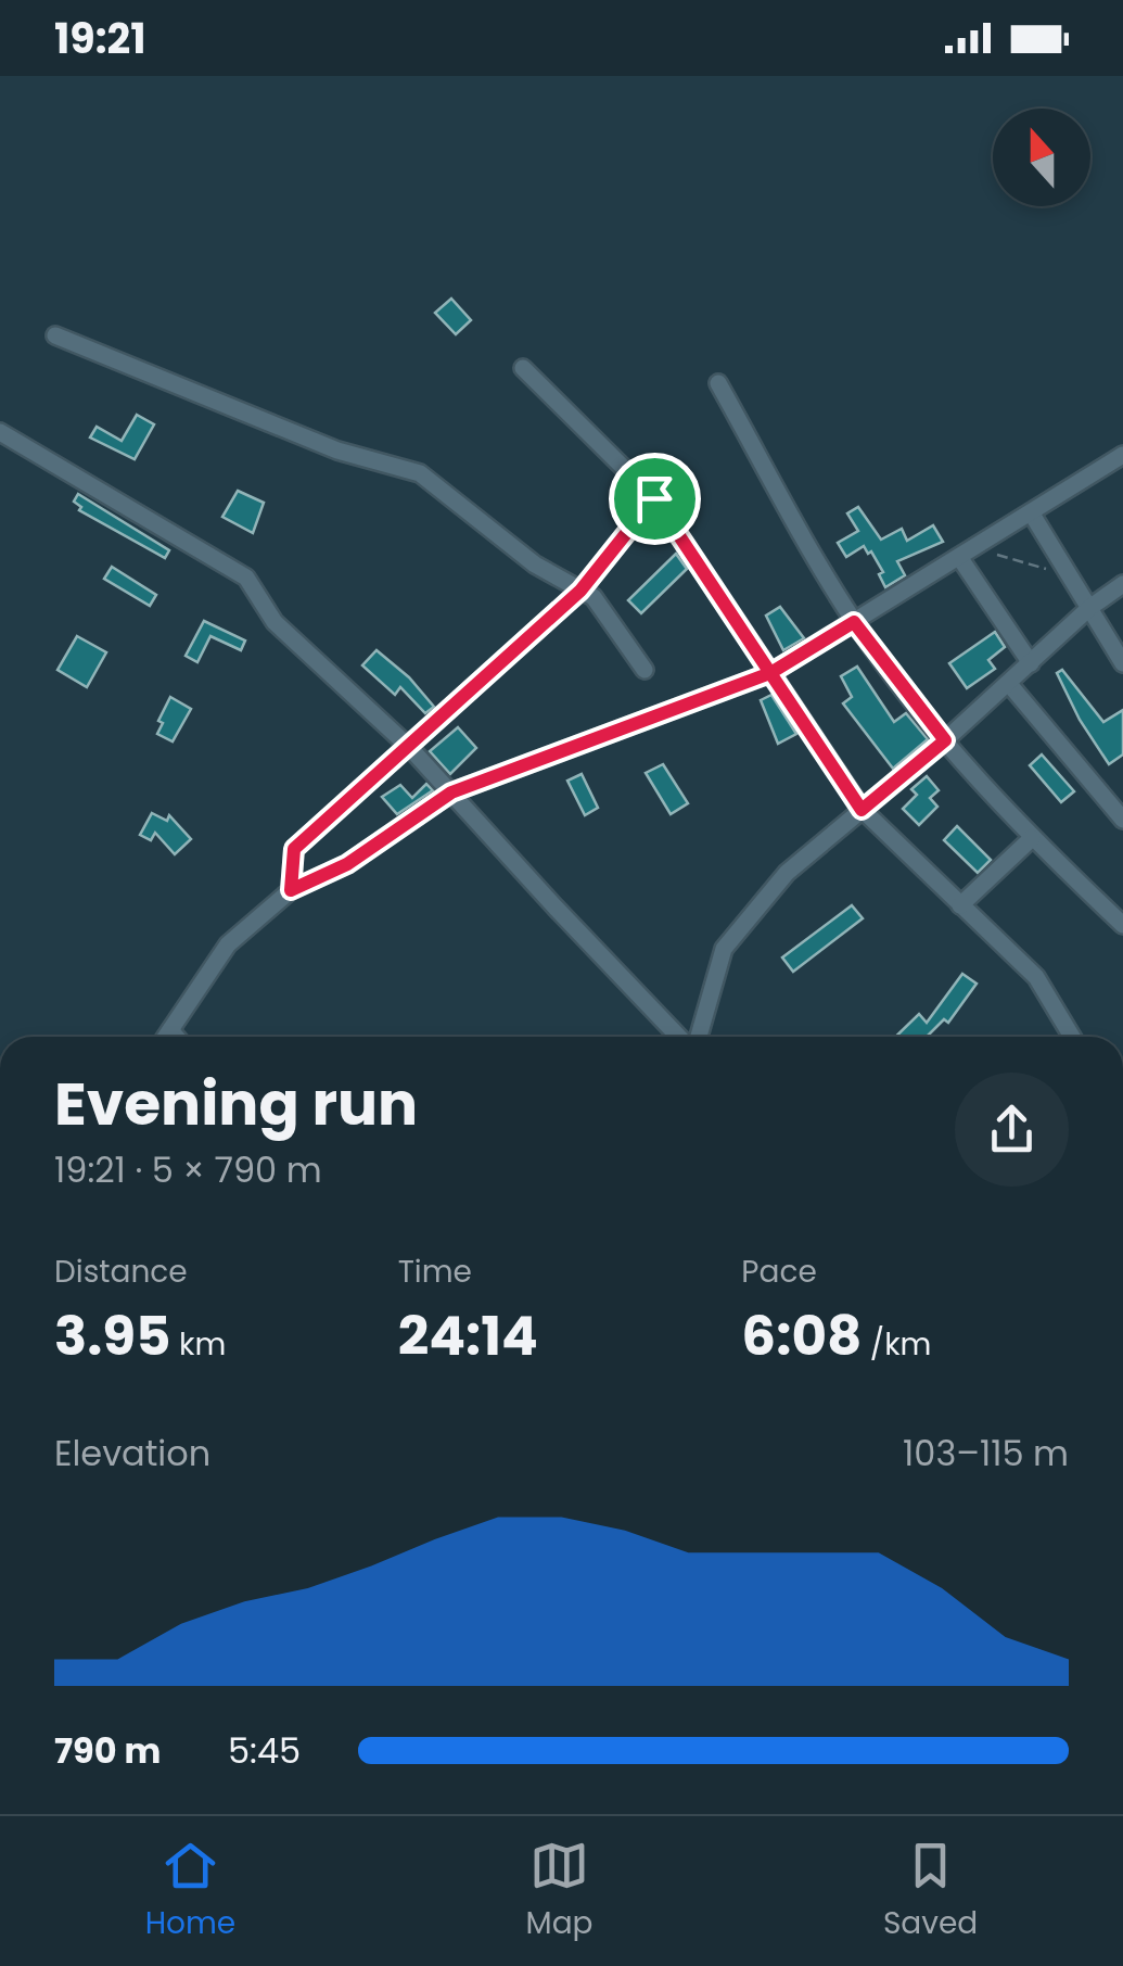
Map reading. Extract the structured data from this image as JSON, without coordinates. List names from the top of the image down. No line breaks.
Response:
{"north":"top","page":{"status":"19:21","heading":["Evening run","19:21 · 5 × 790 m"],"stats":[["Distance","3.95 km"],["Time","24:14"],["Pace","6:08 /km"]],"chart":["Elevation","103–115 m"],"list":[{"name":"790 m","note":"5:45"}],"tabs":["Home","Map","Saved"]}}
